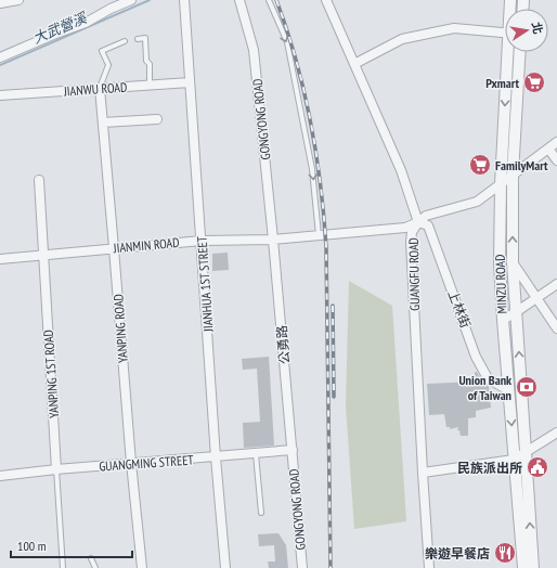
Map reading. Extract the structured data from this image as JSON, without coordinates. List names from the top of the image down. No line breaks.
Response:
{"streets":{"street":["JIANWU ROAD","GONGYONG ROAD","JIANMIN ROAD","GUANGFU ROAD","JIANHUA 1ST STREET","MINZU ROAD","上林街","YANPING ROAD","公勇路","YANPING 1ST ROAD","GUANGMING STREET"]},"crossings":[["JIANWU ROAD","JIANHUA 1ST STREET"],["JIANWU ROAD","YANPING ROAD"],["GONGYONG ROAD","JIANMIN ROAD"],["GONGYONG ROAD","公勇路"],["GONGYONG ROAD","GUANGMING STREET"],["JIANMIN ROAD","GUANGFU ROAD"],["JIANMIN ROAD","JIANHUA 1ST STREET"],["JIANMIN ROAD","MINZU ROAD"],["JIANMIN ROAD","上林街"],["JIANMIN ROAD","YANPING ROAD"],["JIANMIN ROAD","公勇路"],["JIANMIN ROAD","YANPING 1ST ROAD"],["GUANGFU ROAD","上林街"],["JIANHUA 1ST STREET","GUANGMING STREET"],["MINZU ROAD","上林街"],["YANPING ROAD","GUANGMING STREET"],["公勇路","GUANGMING STREET"],["YANPING 1ST ROAD","GUANGMING STREET"]],"water":["大武營溪"],"places":{"supermarket":["Pxmart","FamilyMart"],"bank":["Union Bank of Taiwan"],"public building":["民族派出所"],"restaurant":["樂遊早餐店"]},"scale_bar":"100 m","north":"right"}
